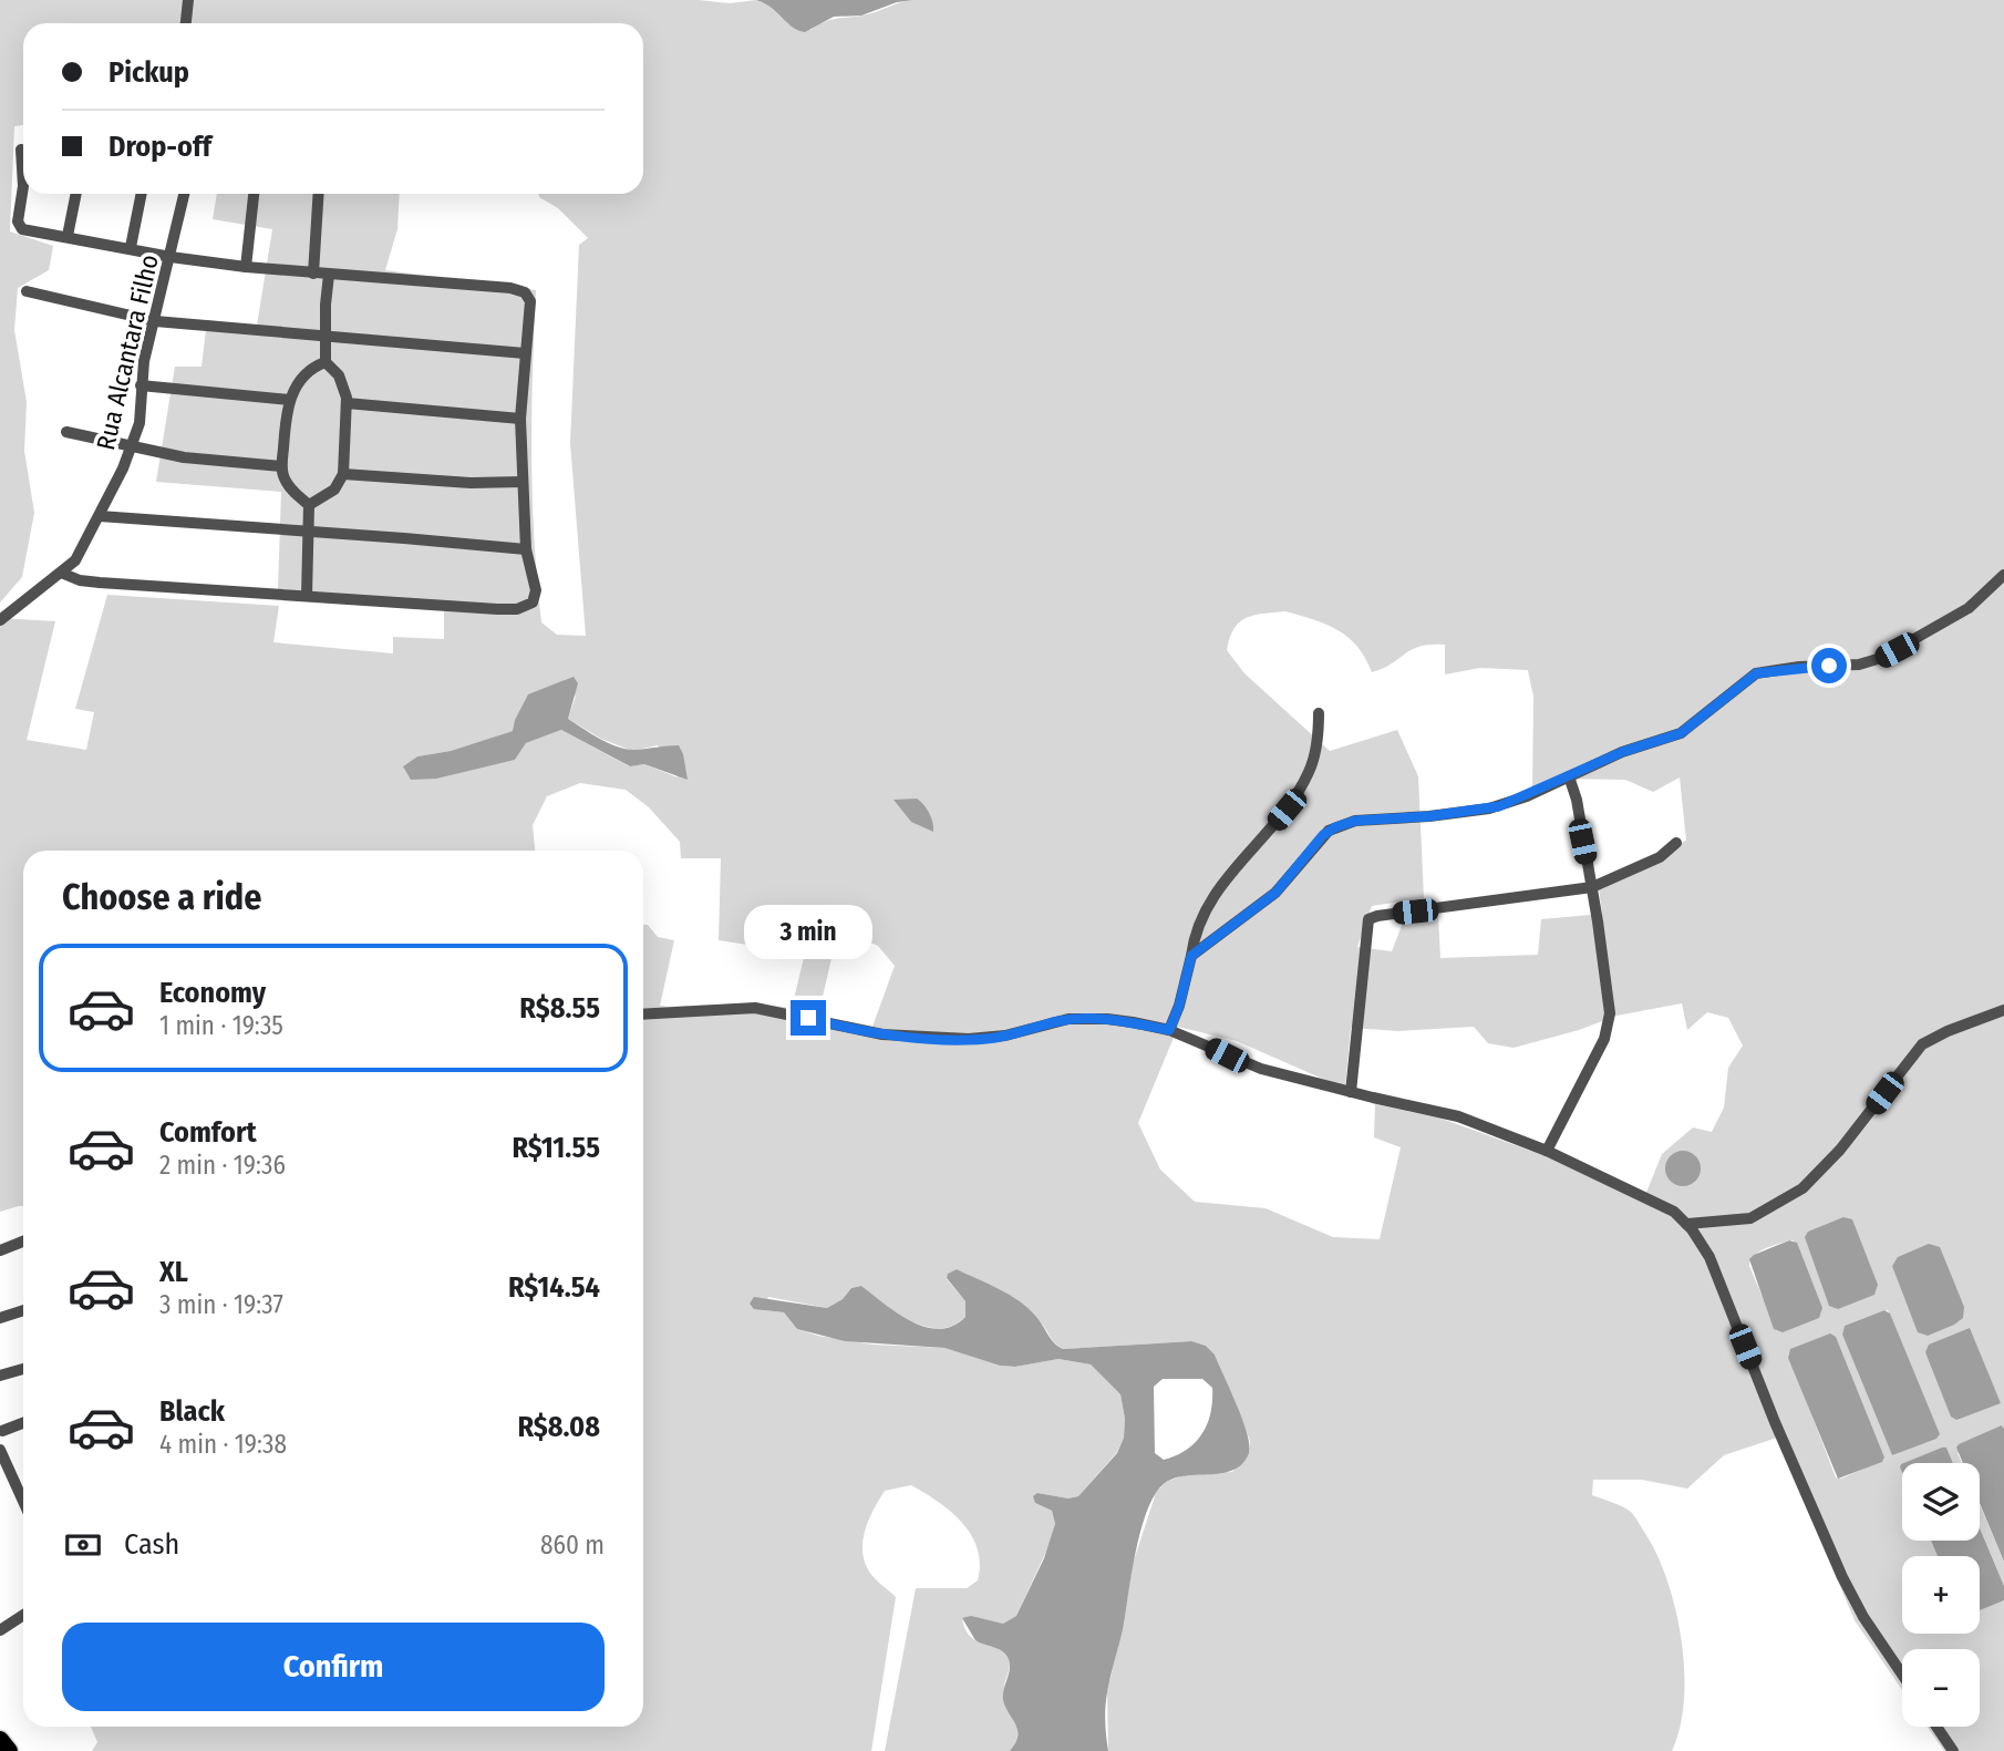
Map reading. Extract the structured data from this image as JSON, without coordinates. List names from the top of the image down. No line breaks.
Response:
{"streets":{"street":["Rua Alcantara Filho"]},"page":{"banner":["Pickup","Drop-off"],"heading":"Choose a ride","bubble":"3 min","list":[{"name":"Economy","note":"1 min · 19:35","value":"R$8.55"},{"name":"Comfort","note":"2 min · 19:36","value":"R$11.55"},{"name":"XL","note":"3 min · 19:37","value":"R$14.54"},{"name":"Black","note":"4 min · 19:38","value":"R$8.08"}],"map_buttons":["+","−"],"pay":["Cash","860 m"],"buttons":"Confirm"}}
